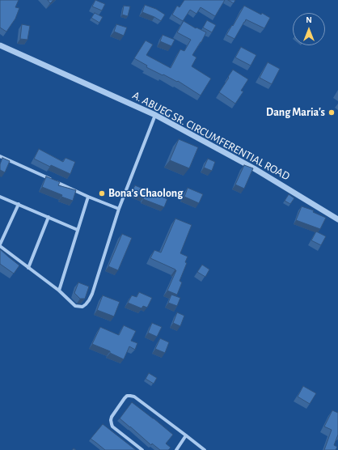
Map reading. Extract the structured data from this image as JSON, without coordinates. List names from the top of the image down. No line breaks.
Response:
{"streets":{"street":["A. ABUEG SR. CIRCUMFERENTIAL ROAD"]},"places":["Dang Maria's","Bona’s Chaolong"],"north":"top"}
